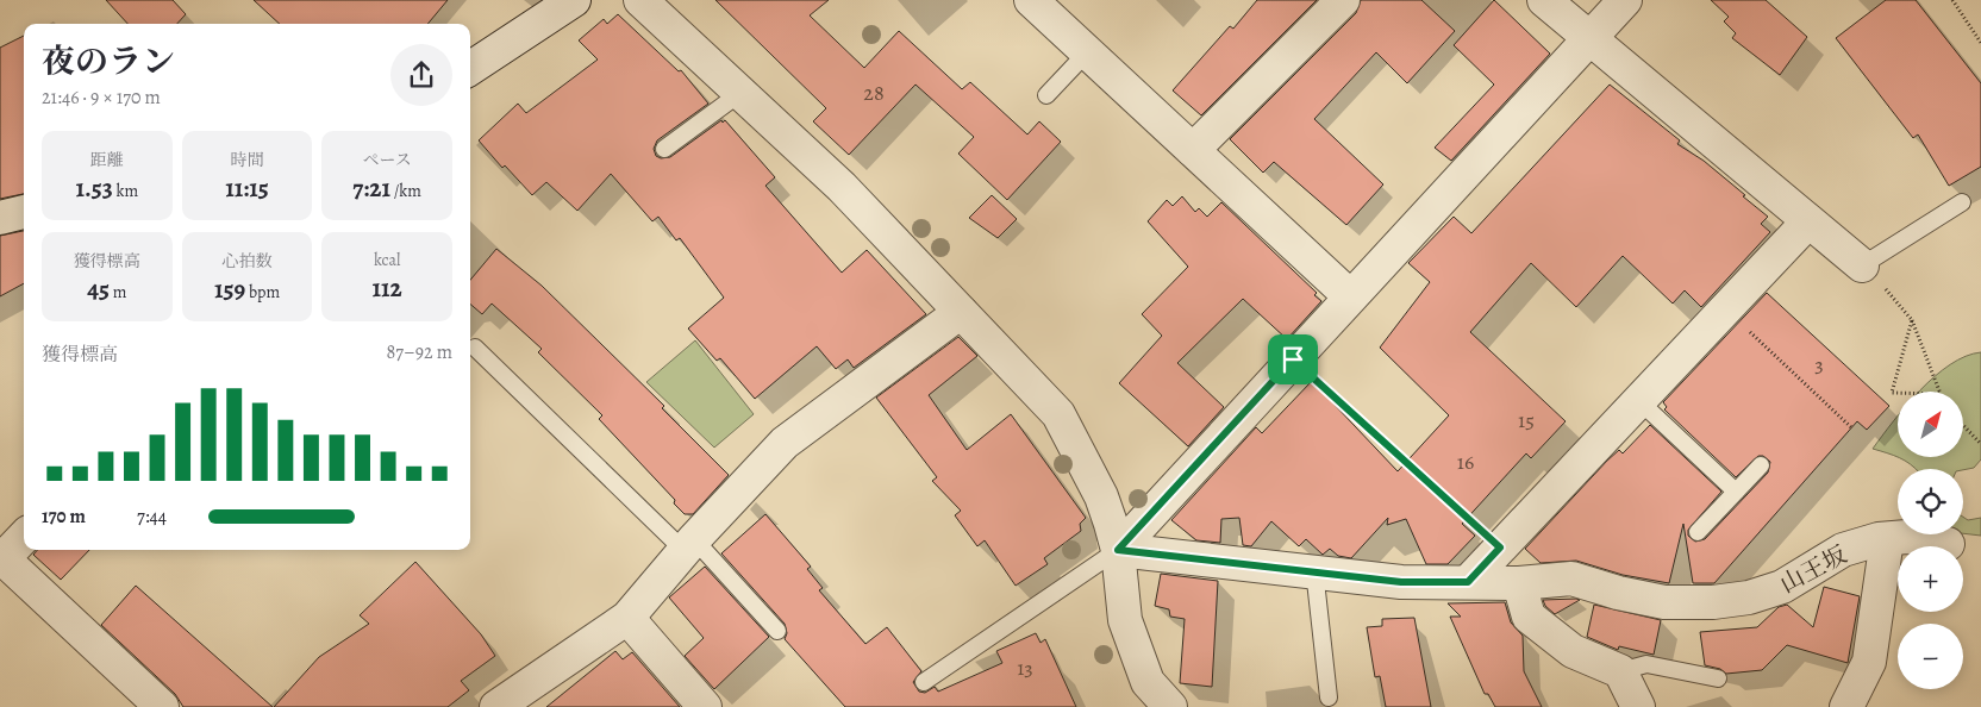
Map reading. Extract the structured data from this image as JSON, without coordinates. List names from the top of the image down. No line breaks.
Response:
{"streets":{"street":["山王坂"]},"house_numbers":["28","3","15","16","13"],"north":"top right","page":{"heading":["夜のラン","21:46 · 9 × 170 m"],"stats":[["距離","1.53 km"],["時間","11:15"],["ペース","7:21 /km"],["獲得標高","45 m"],["心拍数","159 bpm"],["kcal","112"]],"chart":["獲得標高","87–92 m"],"map_buttons":["+","−"],"list":[{"name":"170 m","note":"7:44"}]}}
